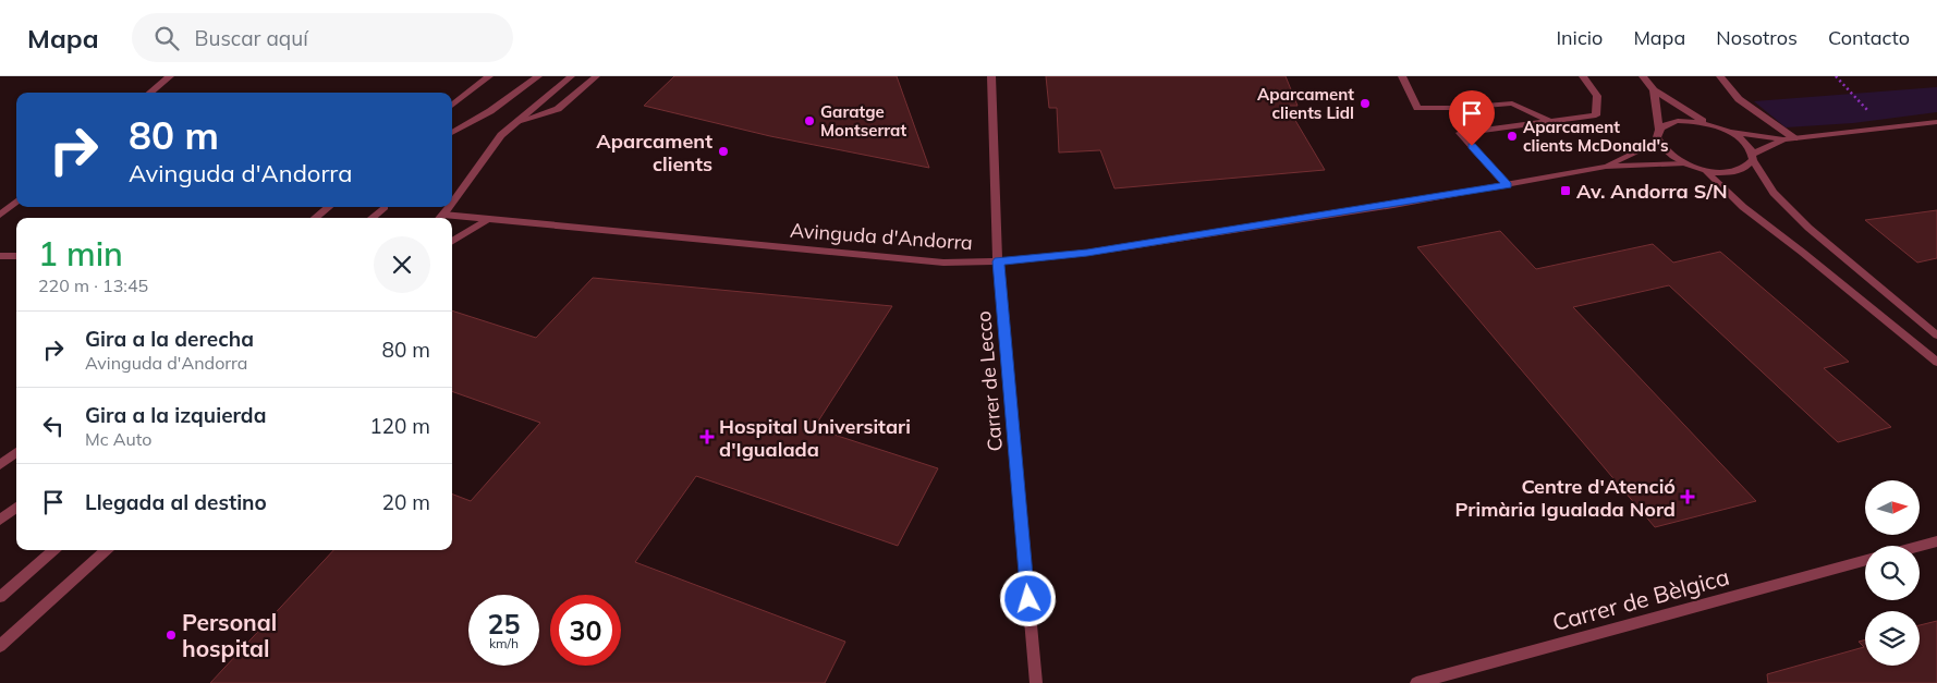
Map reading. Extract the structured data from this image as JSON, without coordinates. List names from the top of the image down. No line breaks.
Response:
{"streets":{"street":["Avinguda d'Andorra","Carrer de Lecco","Carrer de Bèlgica"]},"crossings":[["Avinguda d'Andorra","Carrer de Lecco"]],"places":{"other":["Aparcament clients Lidl","Garatge Montserrat","Aparcament clients McDonald's","Aparcament clients","Personal hospital"],"transit":["Av. Andorra S/N"],"health":["Hospital Universitari d'Igualada","Centre d'Atenció Primària Igualada Nord"]},"north":"right","page":{"header":"Mapa","search":"Buscar aquí","nav":["Inicio","Mapa","Nosotros","Contacto"],"turn":["80 m","Avinguda d'Andorra"],"heading":["1 min","220 m · 13:45"],"list":[{"name":"Gira a la derecha","note":"Avinguda d'Andorra","value":"80 m"},{"name":"Gira a la izquierda","note":"Mc Auto","value":"120 m"},{"name":"Llegada al destino","value":"20 m"}],"speed":"25 km/h","limit":"30"}}
